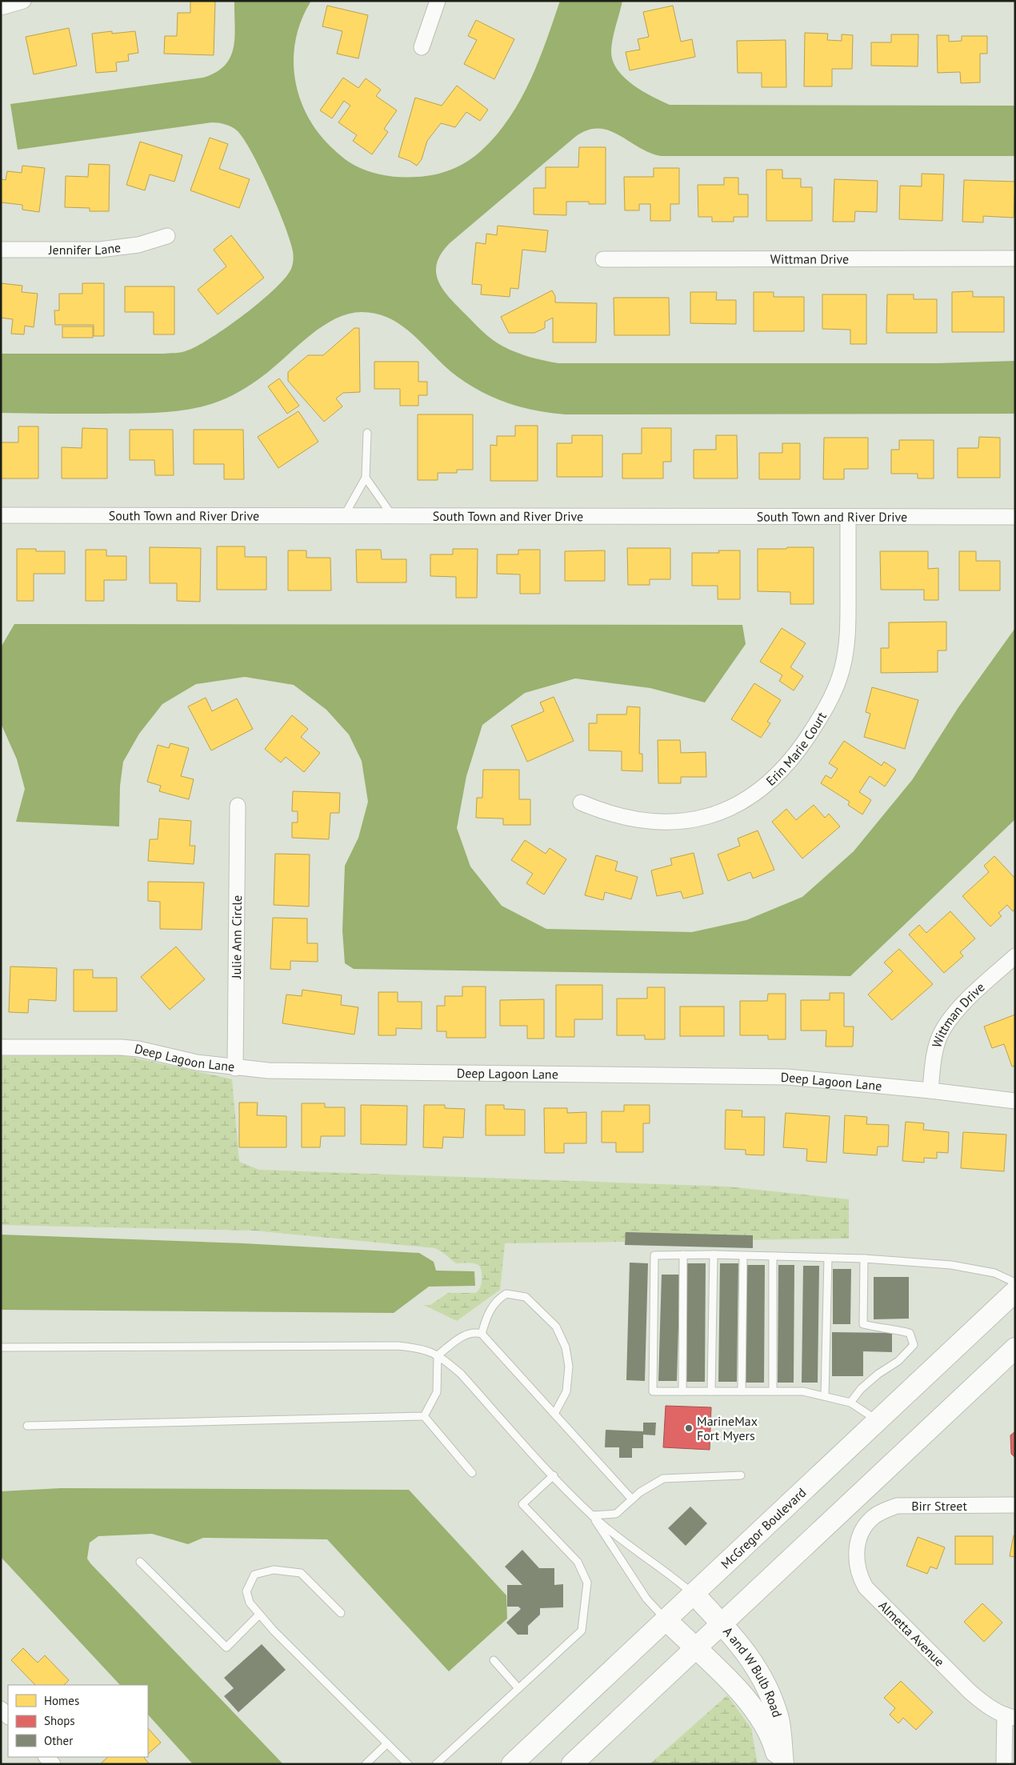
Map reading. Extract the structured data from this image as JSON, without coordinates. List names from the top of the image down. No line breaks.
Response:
{"streets":{"main road":["McGregor Boulevard","A and W Bulb Road"],"street":["Jennifer Lane","Wittman Drive","South Town and River Drive","Erin Marie Court","Julie Ann Circle","Deep Lagoon Lane","Birr Street","Almetta Avenue"]},"crossings":[["Wittman Drive","Deep Lagoon Lane"],["South Town and River Drive","Erin Marie Court"],["Julie Ann Circle","Deep Lagoon Lane"],["Birr Street","Almetta Avenue"],["McGregor Boulevard","A and W Bulb Road"]],"places":["MarineMax Fort Myers"],"legend":["Homes","Shops","Other"]}
